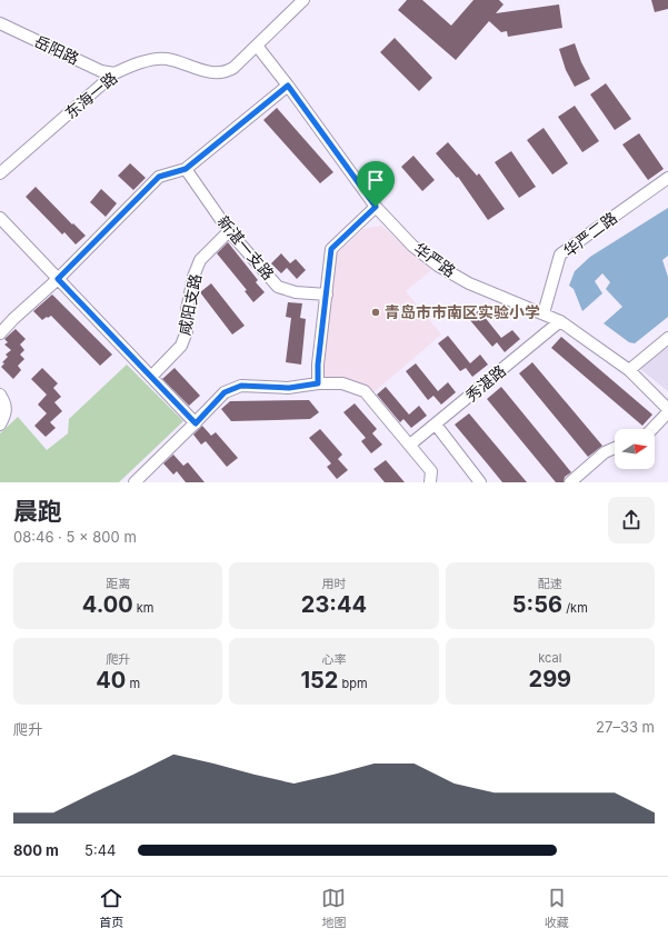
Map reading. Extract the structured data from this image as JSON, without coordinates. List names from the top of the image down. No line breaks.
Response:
{"streets":{"street":["岳阳路","东海一路","华严二路","新湛一支路","华严路","咸阳支路","秀湛路"]},"crossings":[["岳阳路","东海一路"],["东海一路","华严路"],["华严二路","华严路"],["新湛一支路","咸阳支路"],["华严路","秀湛路"]],"places":["青岛市市南区实验小学"],"north":"right","page":{"heading":["晨跑","08:46 · 5 × 800 m"],"stats":[["距离","4.00 km"],["用时","23:44"],["配速","5:56 /km"],["爬升","40 m"],["心率","152 bpm"],["kcal","299"]],"chart":["爬升","27–33 m"],"list":[{"name":"800 m","note":"5:44"}],"tabs":["首页","地图","收藏"]}}
